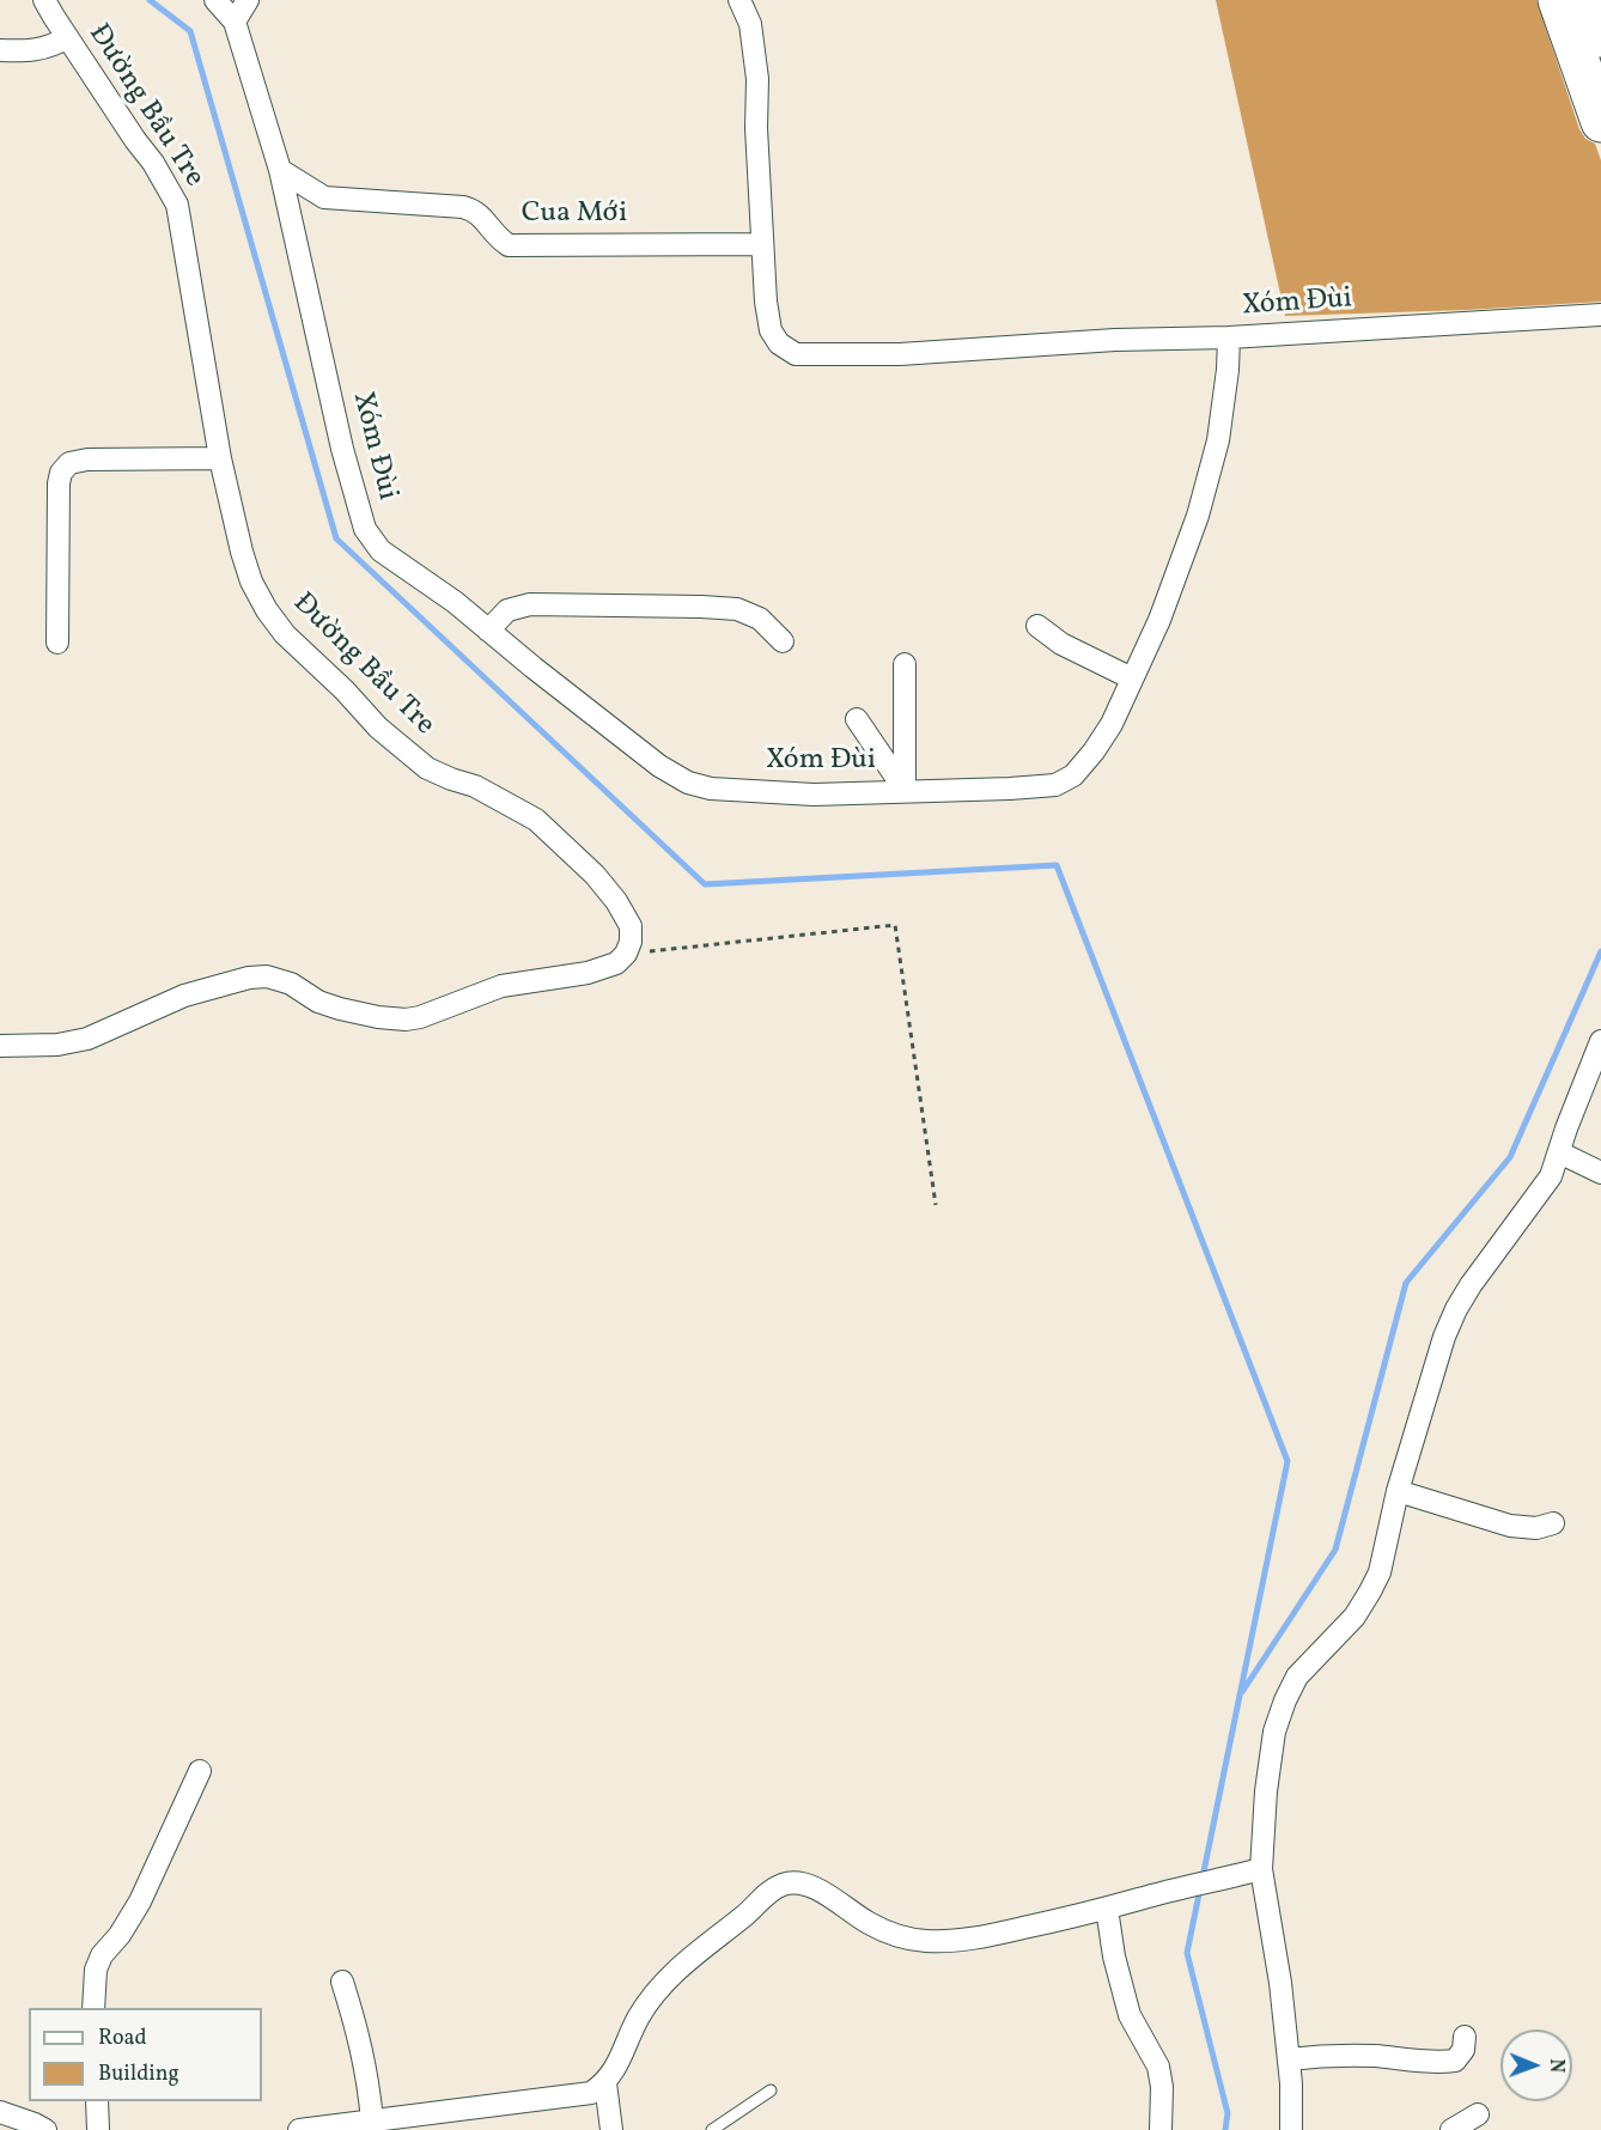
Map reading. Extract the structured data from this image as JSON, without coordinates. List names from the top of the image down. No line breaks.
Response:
{"streets":{"street":["Đường Bầu Tre","Cua Mới","Xóm Đùi"]},"crossings":[["Cua Mới","Xóm Đùi"]],"legend":["Road","Building"],"north":"right"}
